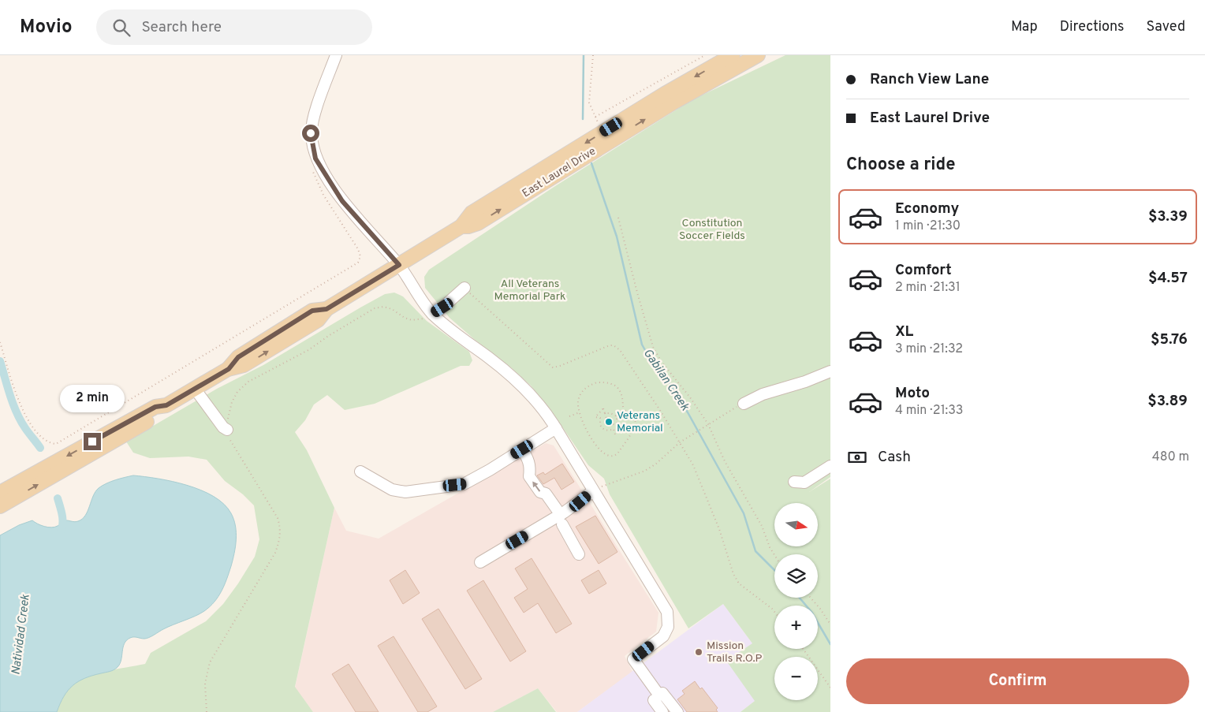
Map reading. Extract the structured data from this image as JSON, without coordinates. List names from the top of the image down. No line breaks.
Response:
{"streets":{"main road":["East Laurel Drive"]},"water":["Gabilan Creek","Natividad Creek"],"parks":["Constitution Soccer Fields","All Veterans Memorial Park"],"places":["Veterans Memorial","Mission Trails R.O.P"],"north":"right","page":{"header":"Movio","search":"Search here","nav":["Map","Directions","Saved"],"banner":["Ranch View Lane","East Laurel Drive"],"heading":"Choose a ride","list":[{"name":"Economy","note":"1 min · 21:30","value":"$3.39"},{"name":"Comfort","note":"2 min · 21:31","value":"$4.57"},{"name":"XL","note":"3 min · 21:32","value":"$5.76"},{"name":"Moto","note":"4 min · 21:33","value":"$3.89"}],"bubble":"2 min","pay":["Cash","480 m"],"map_buttons":["+","−"],"buttons":"Confirm"}}
